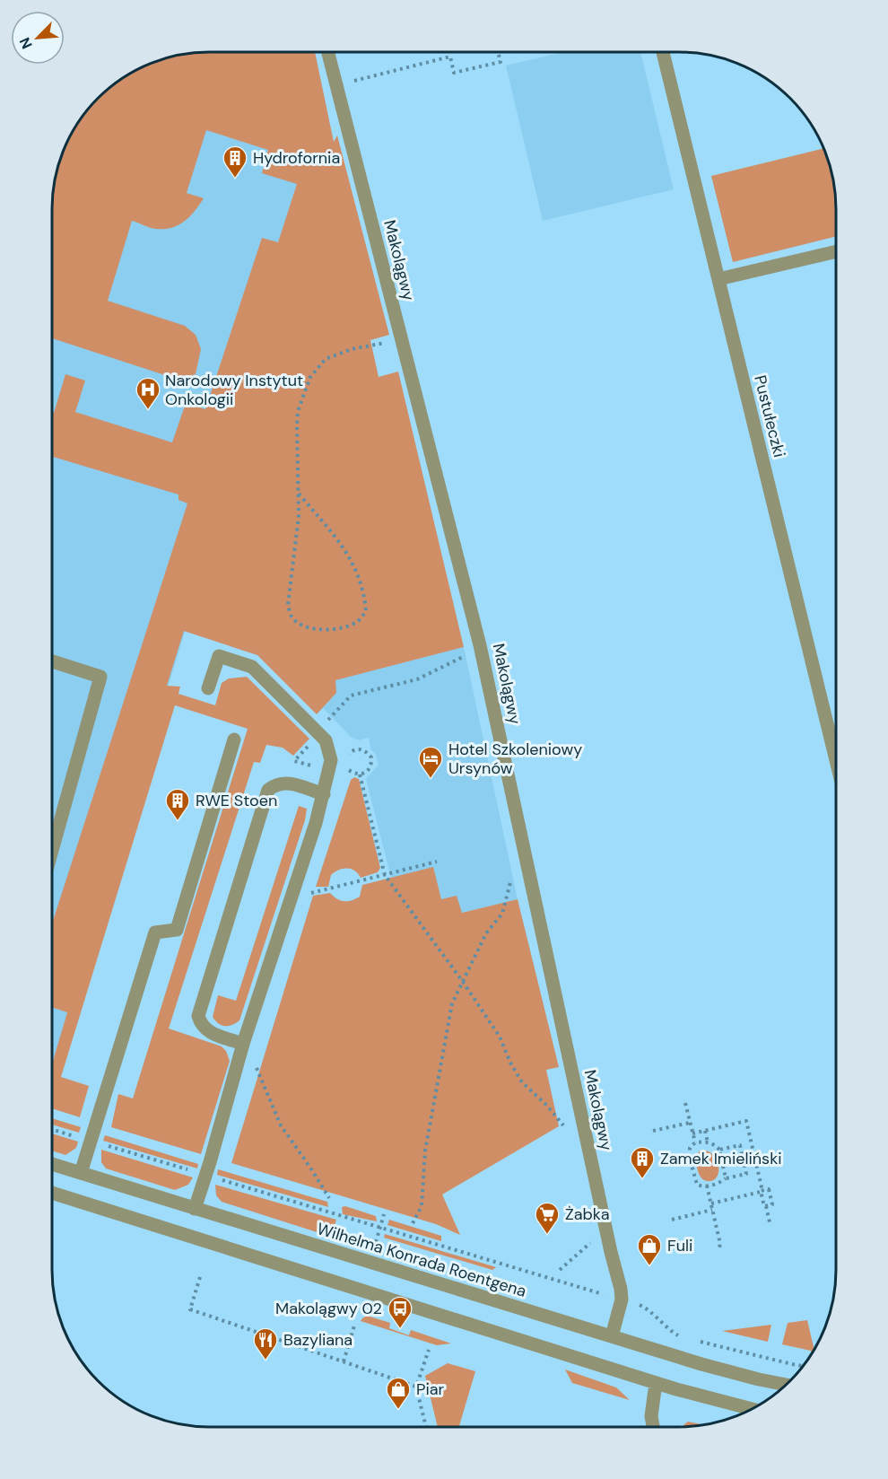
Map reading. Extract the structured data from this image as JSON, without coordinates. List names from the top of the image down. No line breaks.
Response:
{"streets":{"street":["Makolągwy","Pustułeczki","Wilhelma Konrada Roentgena"]},"crossings":[["Makolągwy","Wilhelma Konrada Roentgena"]],"places":{"building":["Hydrofornia","RWE Stoen","Zamek Imieliński"],"hospital":["Narodowy Instytut Onkologii"],"hotel":["Hotel Szkoleniowy Ursynów"],"supermarket":["Żabka"],"shop":["Fuli","Piar"],"bus stop":["Makolągwy 02"],"restaurant":["Bazyliana"]},"north":"bottom left"}
